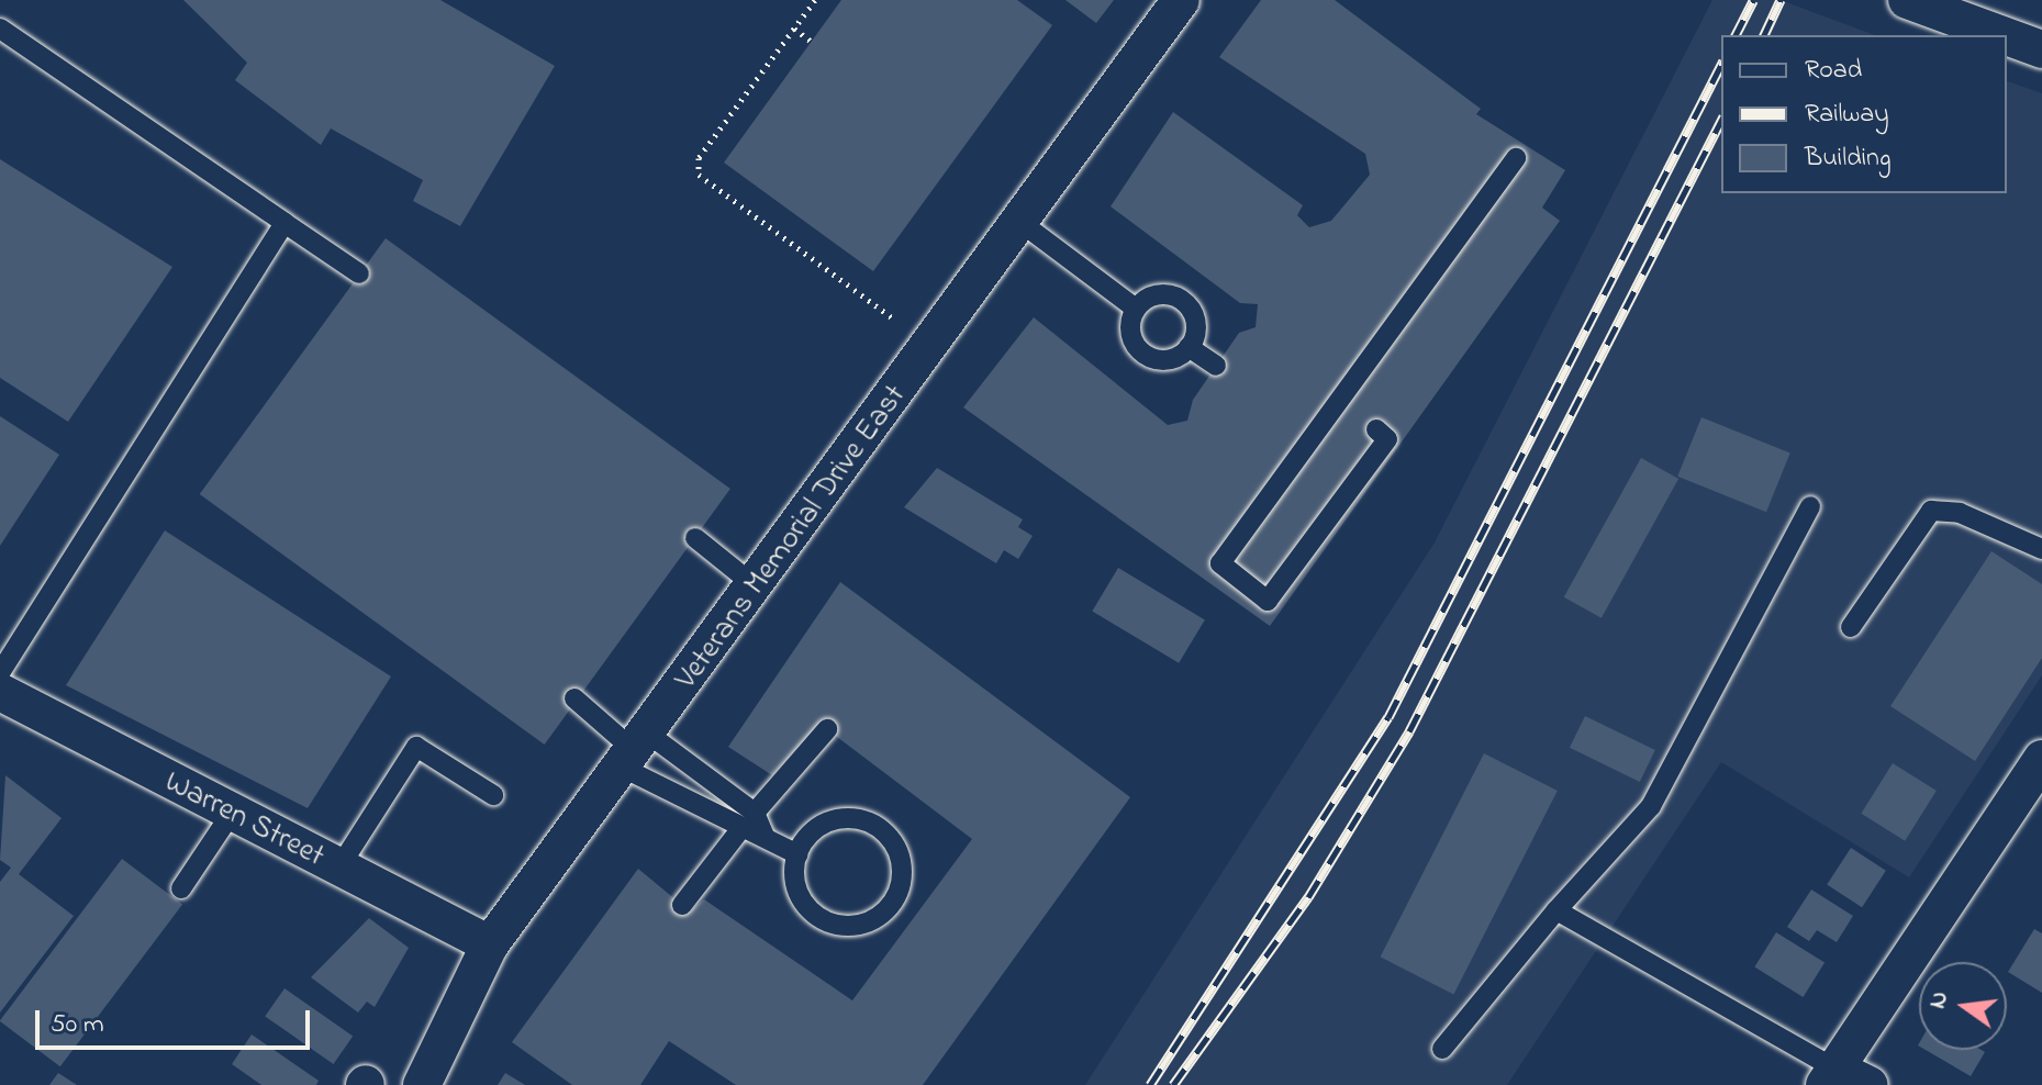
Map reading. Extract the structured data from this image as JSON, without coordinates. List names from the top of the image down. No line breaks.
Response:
{"streets":{"street":["Veterans Memorial Drive East","Warren Street"]},"crossings":[["Veterans Memorial Drive East","Warren Street"]],"legend":["Road","Railway","Building"],"scale_bar":"50 m","north":"left"}
